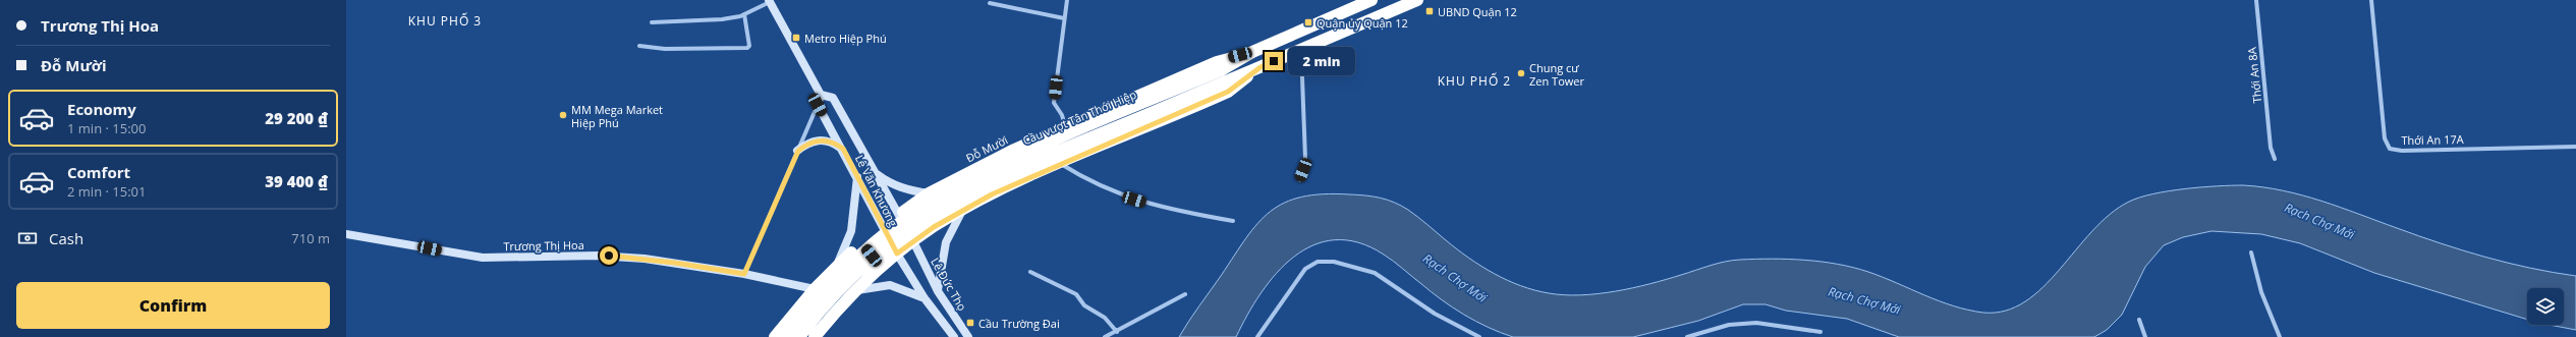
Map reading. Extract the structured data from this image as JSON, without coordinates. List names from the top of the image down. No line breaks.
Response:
{"streets":{"highway":["Cầu vượt Tân Thới Hiệp","Đỗ Mười"],"main road":["Lê Văn Khương","Trương Thị Hoa","Lê Đức Thọ"],"street":["Thới An 8A","Thới An 17A"]},"crossings":[["Cầu vượt Tân Thới Hiệp","Đỗ Mười"],["Đỗ Mười","Lê Văn Khương"],["Đỗ Mười","Trương Thị Hoa"],["Lê Văn Khương","Lê Đức Thọ"]],"districts":["KHU PHỐ 3","KHU PHỐ 2"],"water":["Rạch Chợ Mới"],"places":{"transit":["UBND Quận 12","Quận ủy Quận 12","Metro Hiệp Phú","Cầu Trường Đai"],"other":["Chung cư Zen Tower","MM Mega Market Hiệp Phú"]},"page":{"banner":["Trương Thị Hoa","Đỗ Mười"],"bubble":"2 min","list":[{"name":"Economy","note":"1 min · 15:00","value":"29 200 ₫"},{"name":"Comfort","note":"2 min · 15:01","value":"39 400 ₫"}],"pay":["Cash","710 m"],"buttons":"Confirm"}}
